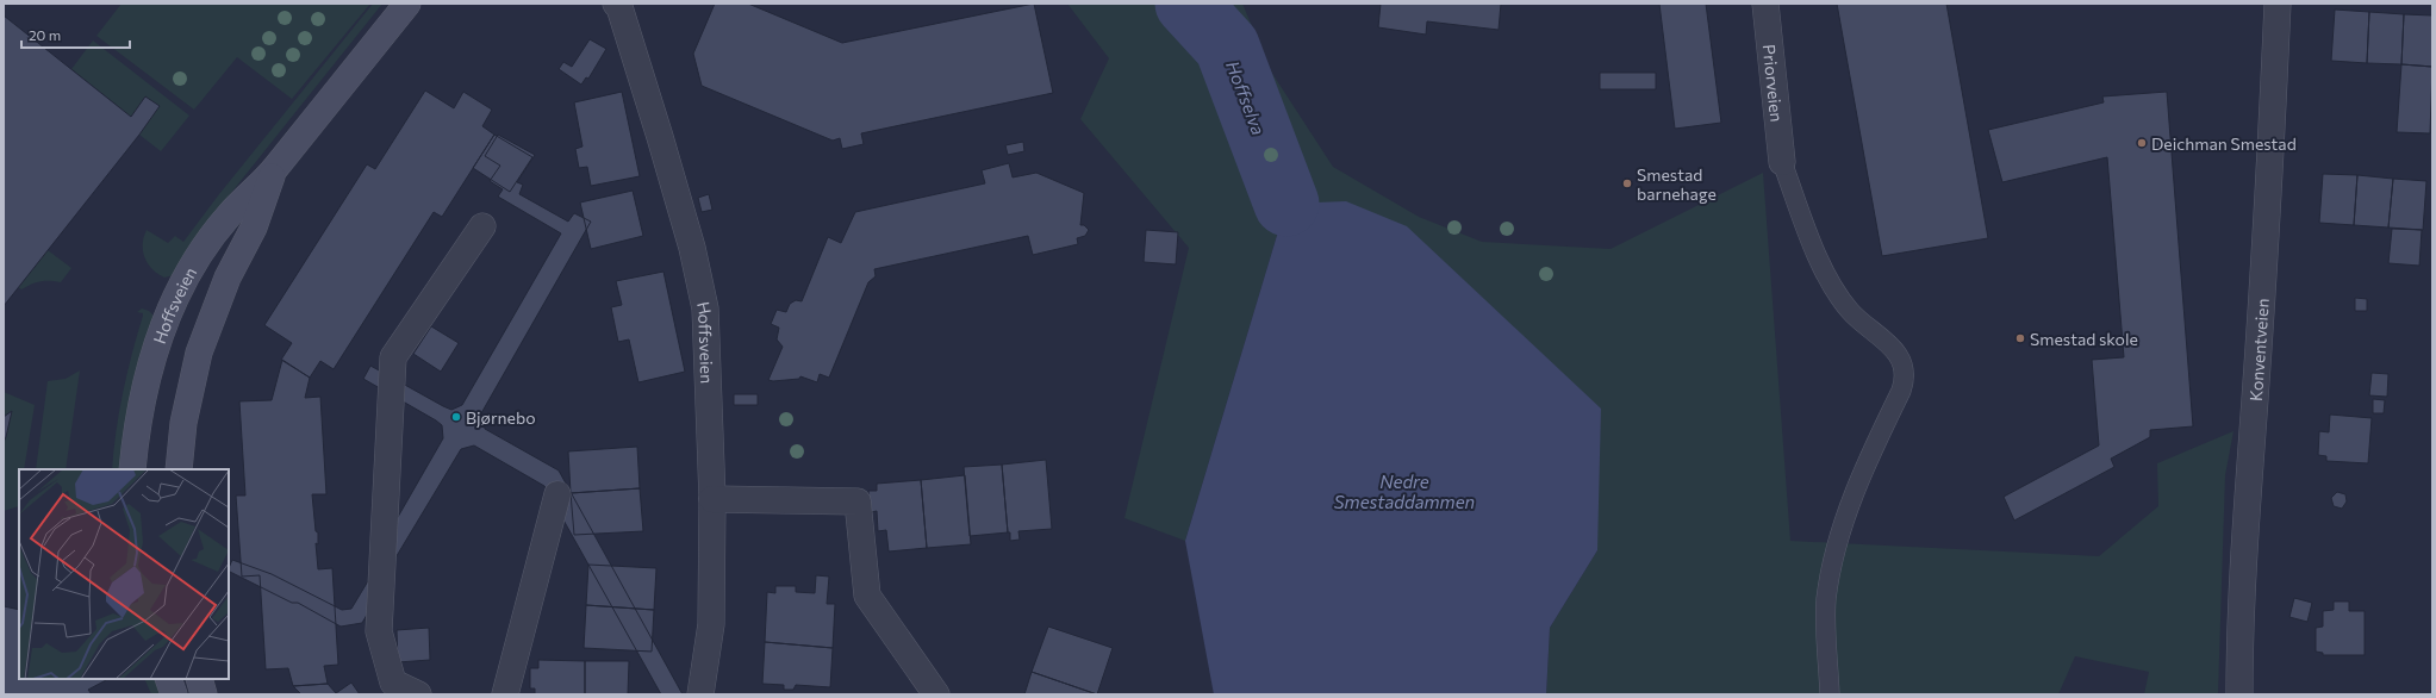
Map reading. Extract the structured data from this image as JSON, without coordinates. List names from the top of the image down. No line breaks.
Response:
{"streets":{"street":["Priorveien","Hoffsveien","Konventveien"]},"water":["Hoffselva","Nedre Smestaddammen"],"places":["Deichman Smestad","Smestad barnehage","Smestad skole","Bjørnebo"],"scale_bar":"20 m"}
